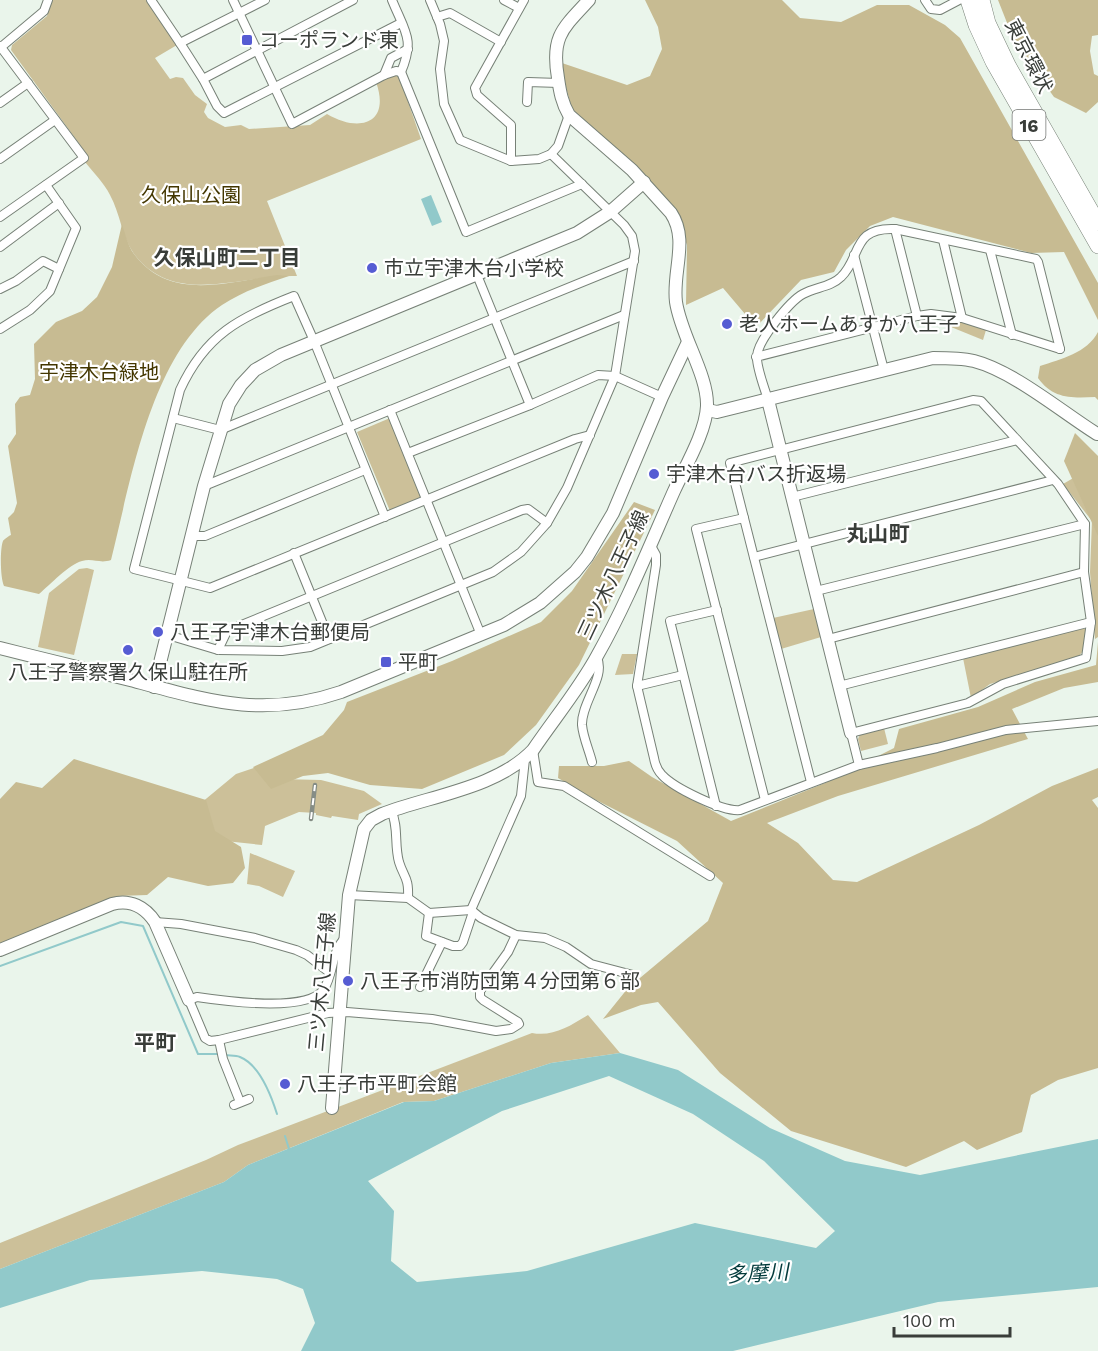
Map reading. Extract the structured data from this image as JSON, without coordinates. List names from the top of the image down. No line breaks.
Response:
{"streets":{"highway":["東京環状","16"],"street":["三ツ木八王子線"]},"districts":["久保山町二丁目","丸山町","平町"],"water":["多摩川"],"parks":["久保山公園","宇津木台緑地"],"places":{"transit":["コーポランド東","平町"],"other":["市立宇津木台小学校","老人ホームあすか八王子","宇津木台バス折返場","八王子宇津木台郵便局","八王子警察署久保山駐在所","八王子市消防団第４分団第６部","八王子市平町会館"]},"scale_bar":"100 m"}
